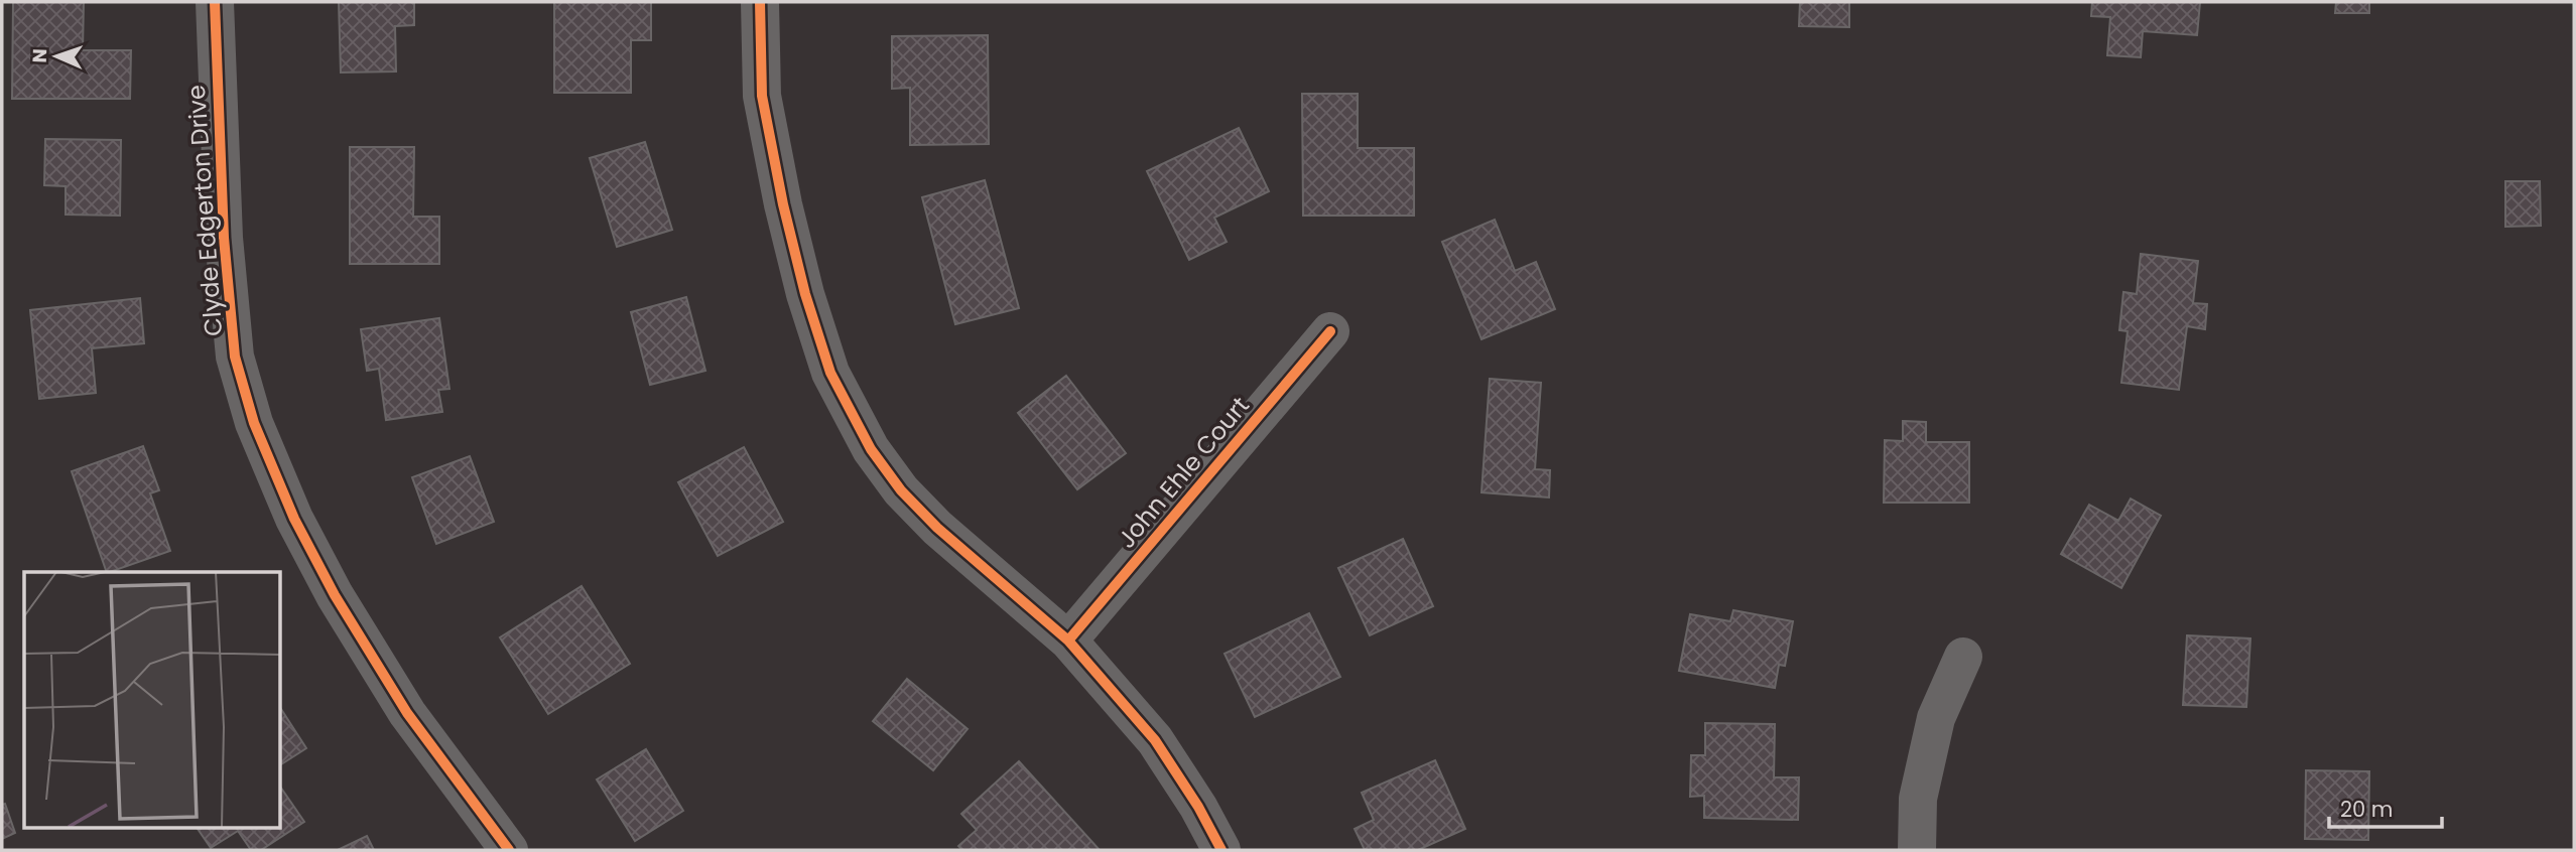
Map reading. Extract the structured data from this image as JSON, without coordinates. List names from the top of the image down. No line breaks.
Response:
{"streets":{"street":["Clyde Edgerton Drive","John Ehle Court"]},"scale_bar":"20 m","north":"left"}
